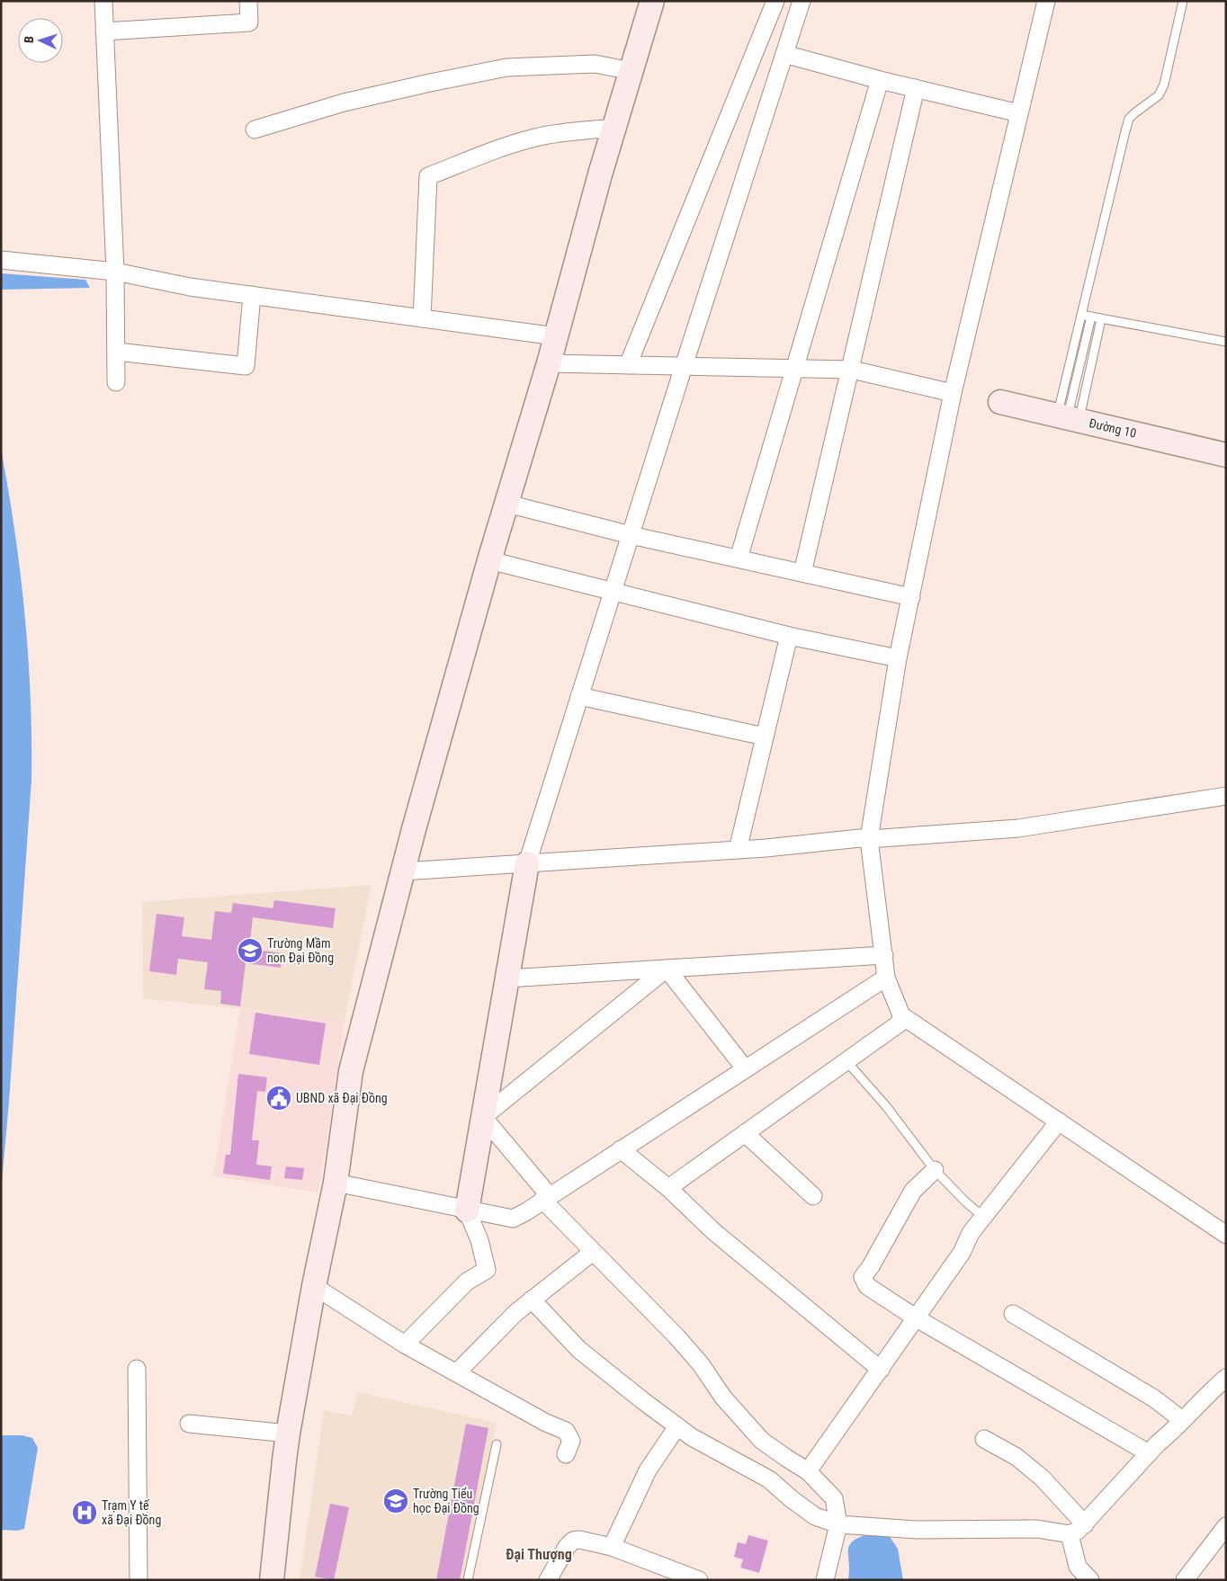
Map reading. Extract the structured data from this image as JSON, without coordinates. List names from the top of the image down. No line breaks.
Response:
{"streets":{"main road":["Đường 10"]},"districts":["Đại Thượng"],"places":{"school or university":["Trường Mầm non Đại Đồng","Trường Tiểu học Đại Đồng"],"public building":["UBND xã Đại Đồng"],"hospital":["Trạm Y tế xã Đại Đồng"]},"north":"left"}
